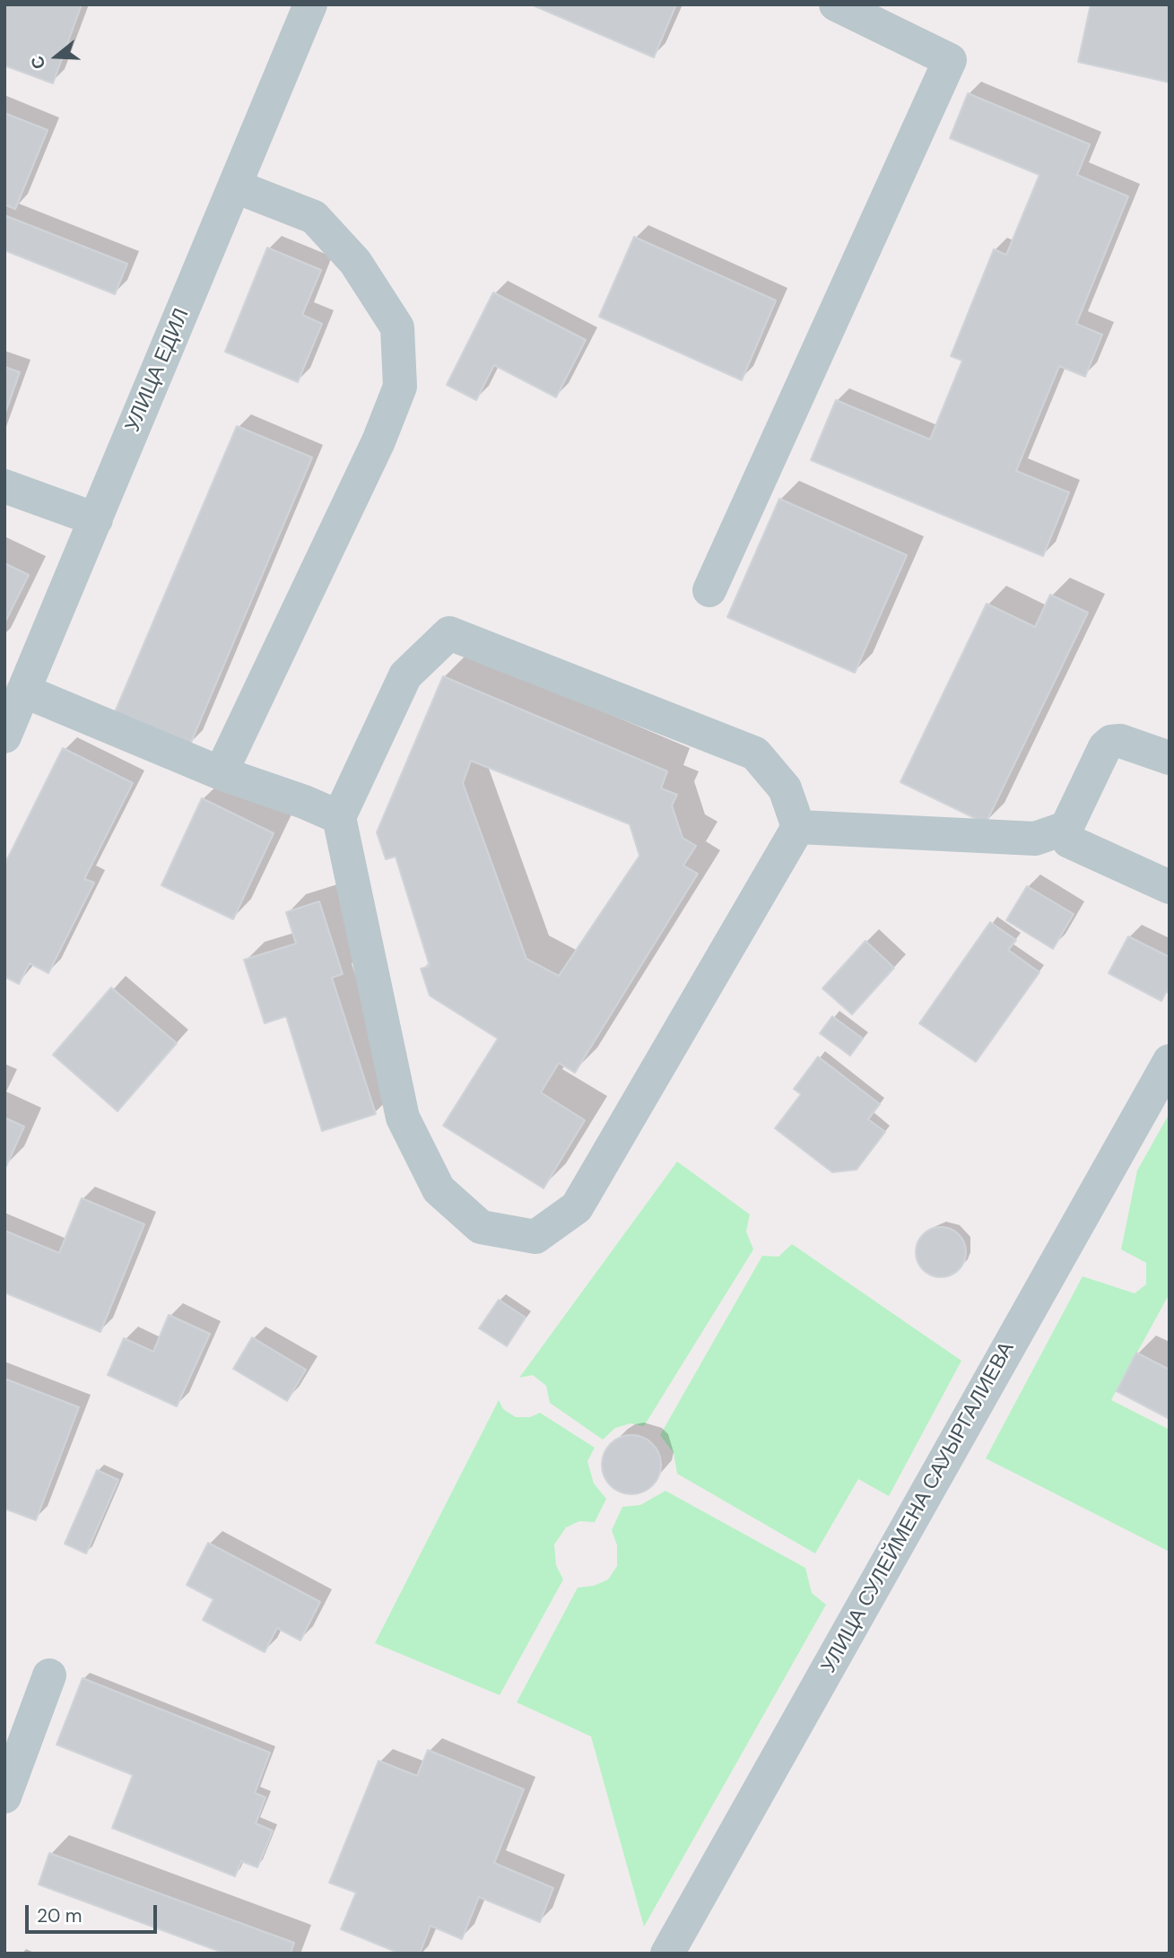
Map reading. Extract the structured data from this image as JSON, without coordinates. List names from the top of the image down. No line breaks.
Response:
{"streets":{"street":["УЛИЦА ЕДИЛ","УЛИЦА СУЛЕЙМЕНА САУЫРГАЛИЕВА"]},"scale_bar":"20 m","north":"left"}
